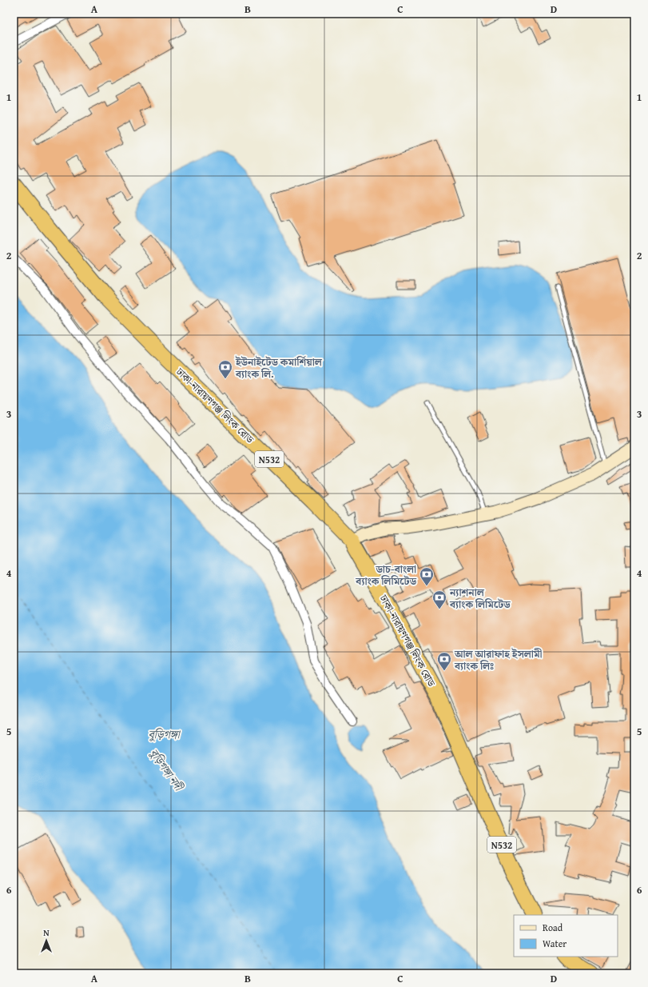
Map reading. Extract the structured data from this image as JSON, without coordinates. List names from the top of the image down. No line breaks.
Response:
{"streets":{"highway":["ঢাকা-নারায়ণগঞ্জ লিংক রোড","N532"]},"water":["বুড়িগঙ্গা","বুড়িগঙ্গা নদী"],"places":{"bank":["ইউনাইটেড কমার্শিয়াল ব্যাংক লি.","ডাচ-বাংলা ব্যাংক লিমিটেড","ন্যাশনাল ব্যাংক লিমিটেড","আল আরাফাহ ইসলামী ব্যাংক লিঃ"]},"legend":["Road","Water"],"north":"top","grid":{"columns":["A","B","C","D"],"rows":["1","2","3","4","5","6"]}}
